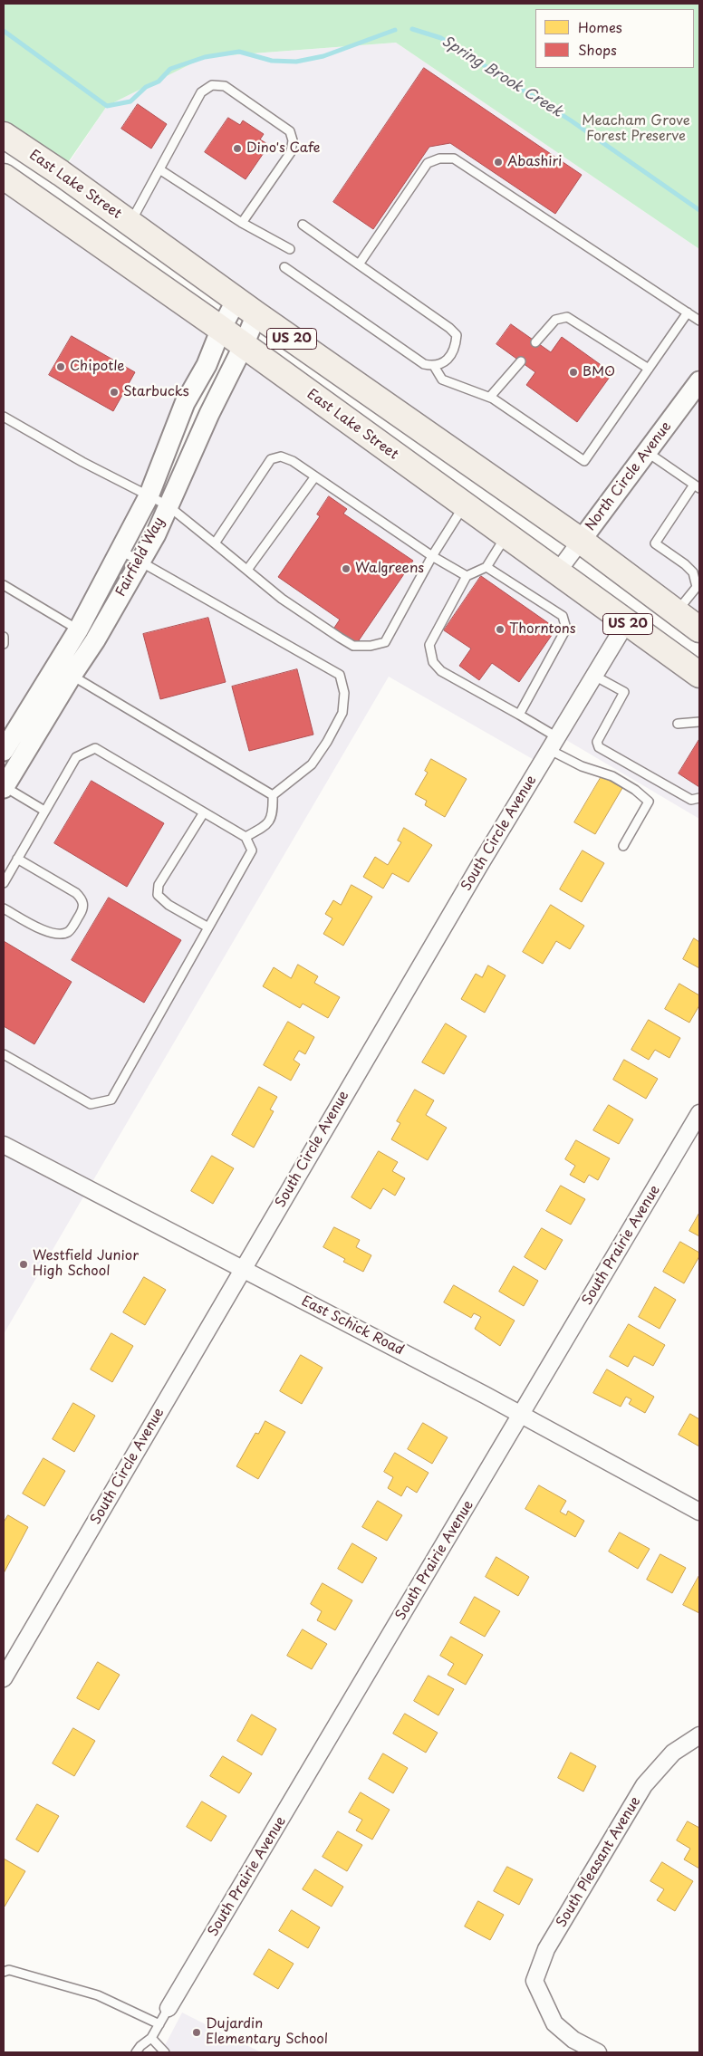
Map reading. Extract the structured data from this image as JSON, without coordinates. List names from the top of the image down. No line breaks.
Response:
{"streets":{"main road":["East Lake Street","US 20"],"street":["North Circle Avenue","Fairfield Way","South Circle Avenue","South Prairie Avenue","East Schick Road","South Pleasant Avenue"]},"crossings":[["East Lake Street","North Circle Avenue"],["East Lake Street","Fairfield Way"],["East Lake Street","South Circle Avenue"],["South Circle Avenue","East Schick Road"],["South Prairie Avenue","East Schick Road"]],"water":["Spring Brook Creek"],"parks":["Meacham Grove Forest Preserve"],"places":["Dino's Cafe","Abashiri","Chipotle","BMO","Starbucks","Walgreens","Thorntons","Westfield Junior High School","Dujardin Elementary School"],"legend":["Homes","Shops"]}
